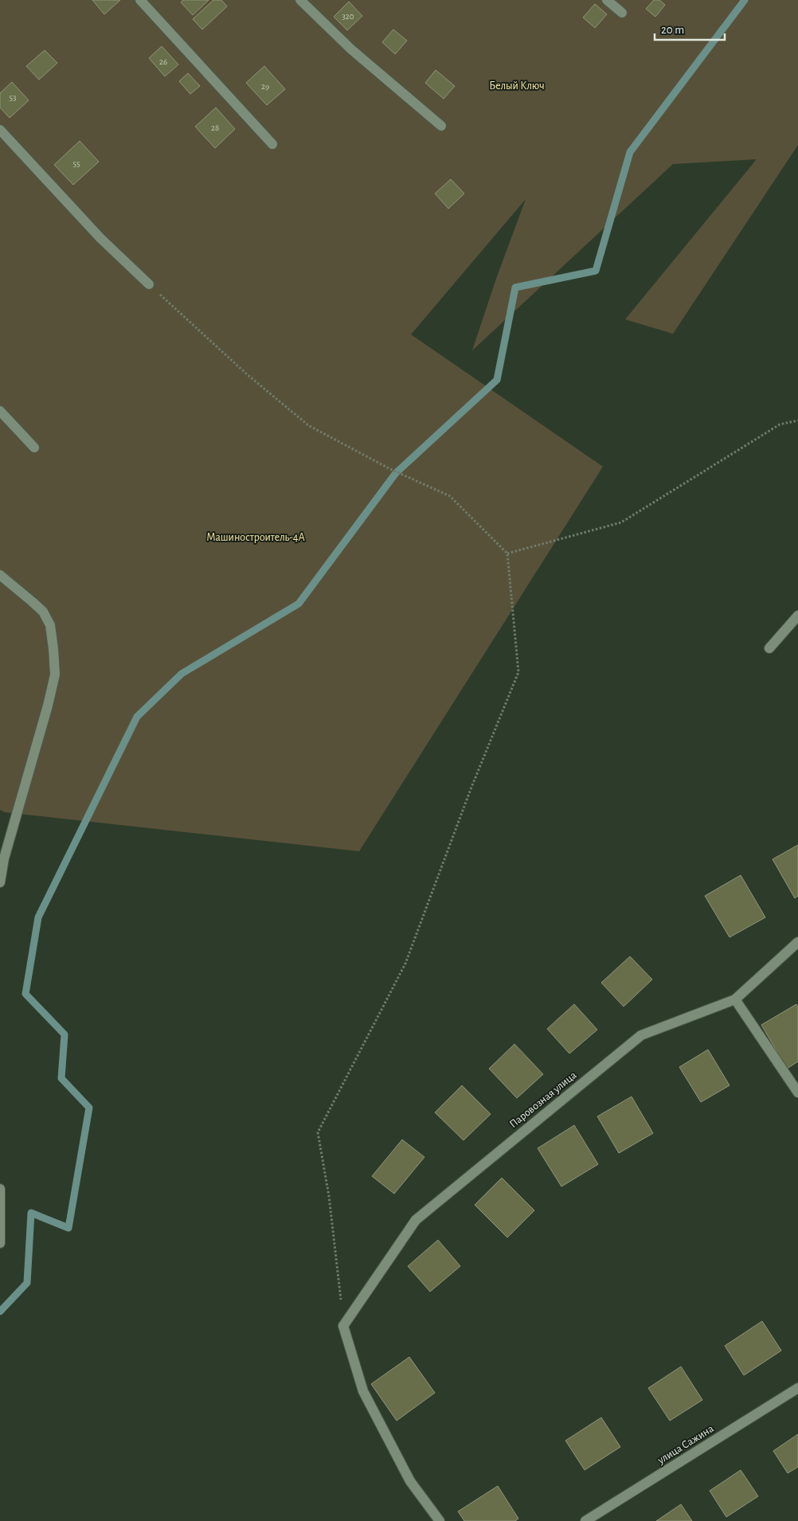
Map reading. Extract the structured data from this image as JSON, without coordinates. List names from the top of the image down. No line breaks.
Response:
{"streets":{"street":["Паровозная улица","улица Сажина"]},"parks":["Белый Ключ","Машиностроитель-4А"],"house_numbers":["320","26","29","53","28","55"],"scale_bar":"20 m"}
